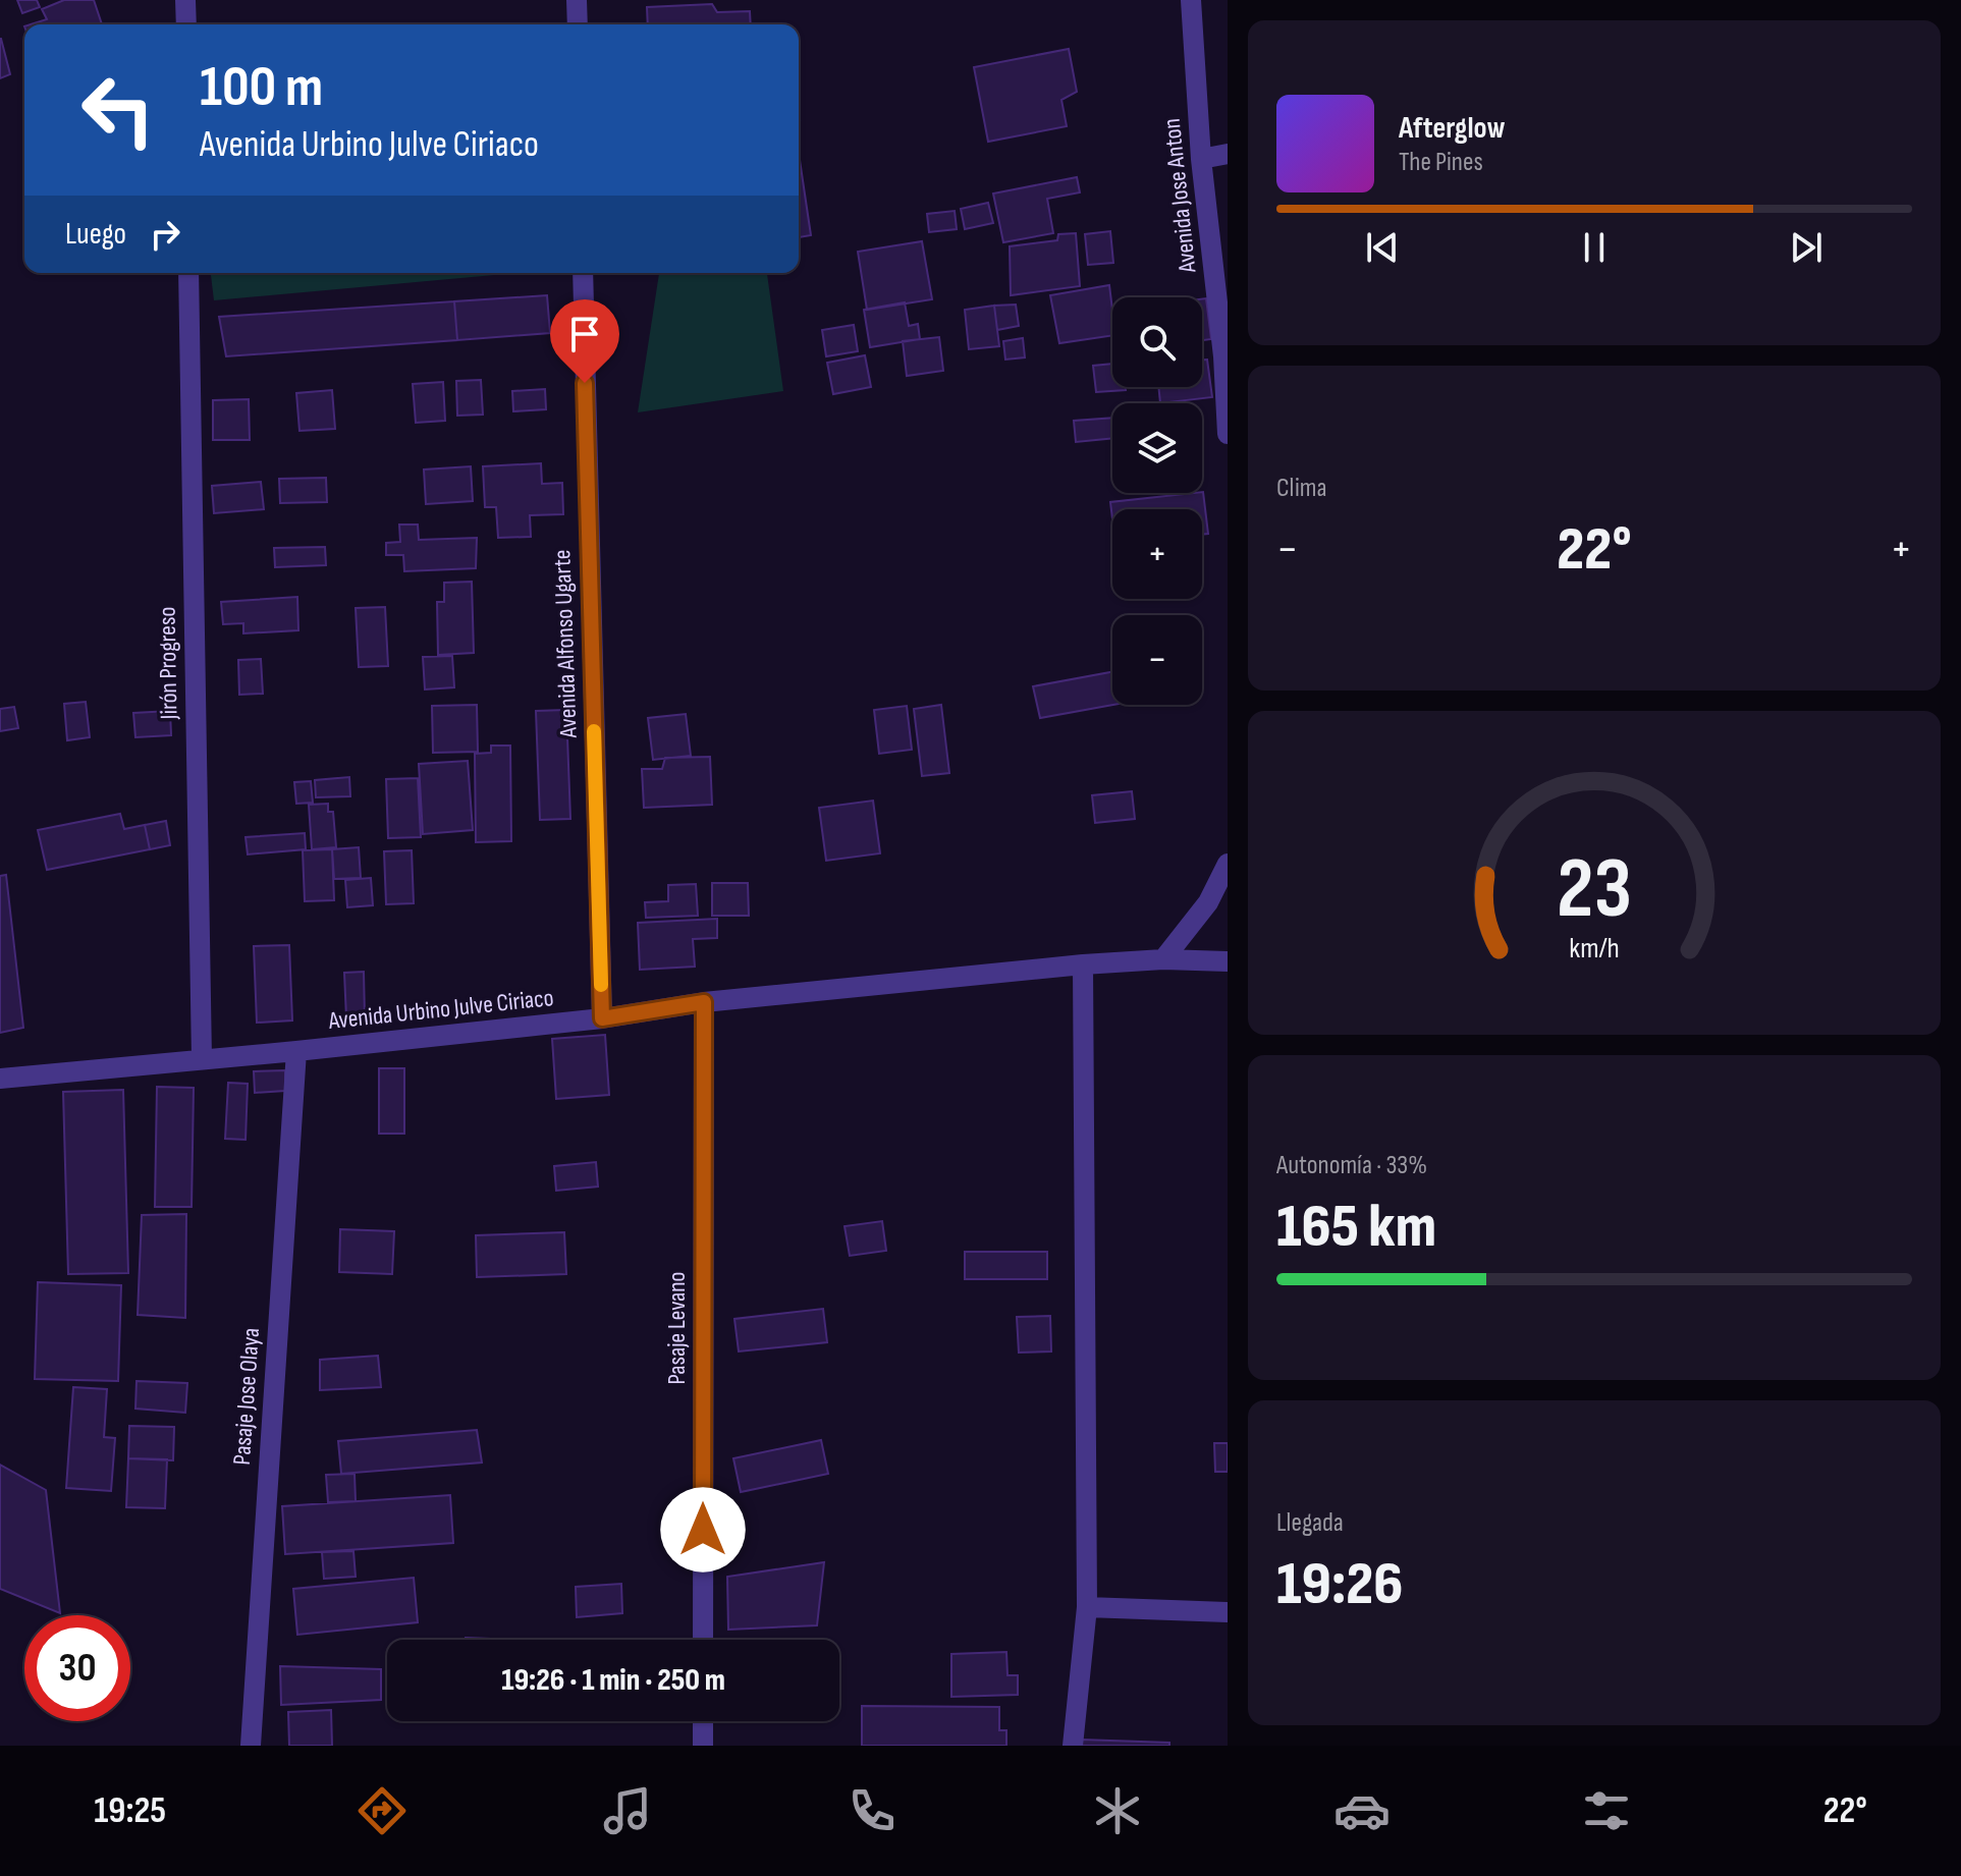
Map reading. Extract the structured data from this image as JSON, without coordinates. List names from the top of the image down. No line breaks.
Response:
{"streets":{"street":["Avenida Jose Anton","Avenida Alfonso Ugarte","Jirón Progreso","Avenida Urbino Julve Ciriaco","Pasaje Levano","Pasaje Jose Olaya"]},"crossings":[["Avenida Alfonso Ugarte","Avenida Urbino Julve Ciriaco"],["Jirón Progreso","Avenida Urbino Julve Ciriaco"],["Avenida Urbino Julve Ciriaco","Pasaje Levano"],["Avenida Urbino Julve Ciriaco","Pasaje Jose Olaya"]],"page":{"turn":["100 m","Avenida Urbino Julve Ciriaco"],"song":["Afterglow","The Pines"],"then":"Luego","map_buttons":["+","−"],"tile":["Clima",["Autonomía · 33%","165 km"],["Llegada","19:26"]],"heat":["−","22°","+"],"limit":"30","trip":"19:26 · 1 min · 250 m","tabs":["19:25","22°"],"gauge":["23","km/h"]}}
